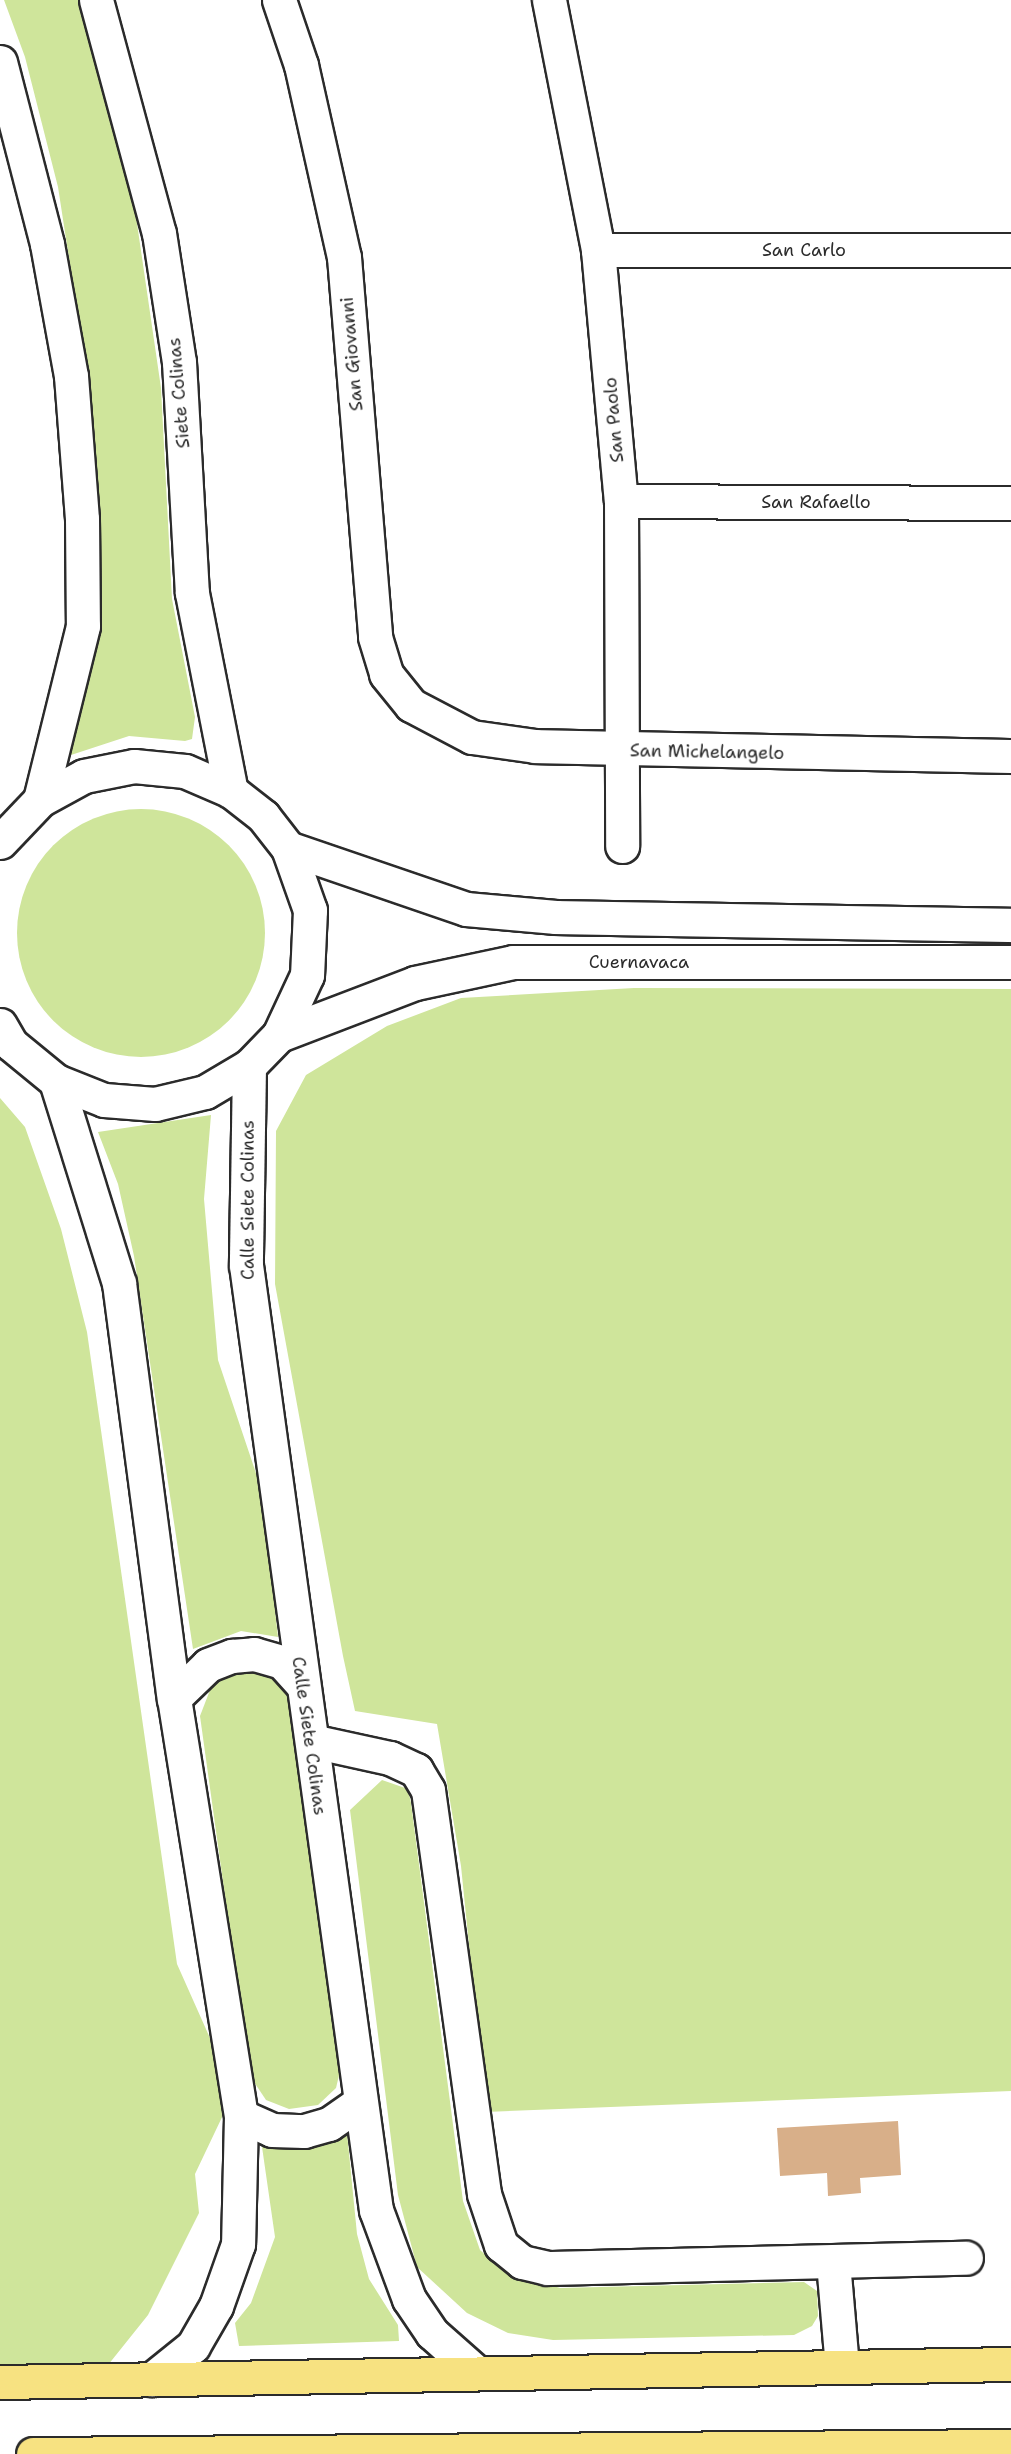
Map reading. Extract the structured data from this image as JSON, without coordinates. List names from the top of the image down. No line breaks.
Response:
{"streets":{"street":["San Carlo","San Giovanni","Siete Colinas","San Paolo","San Rafaello","San Michelangelo","Cuernavaca","Calle Siete Colinas"]},"crossings":[["San Carlo","San Paolo"],["San Giovanni","San Michelangelo"],["San Paolo","San Rafaello"],["San Paolo","San Michelangelo"]]}
